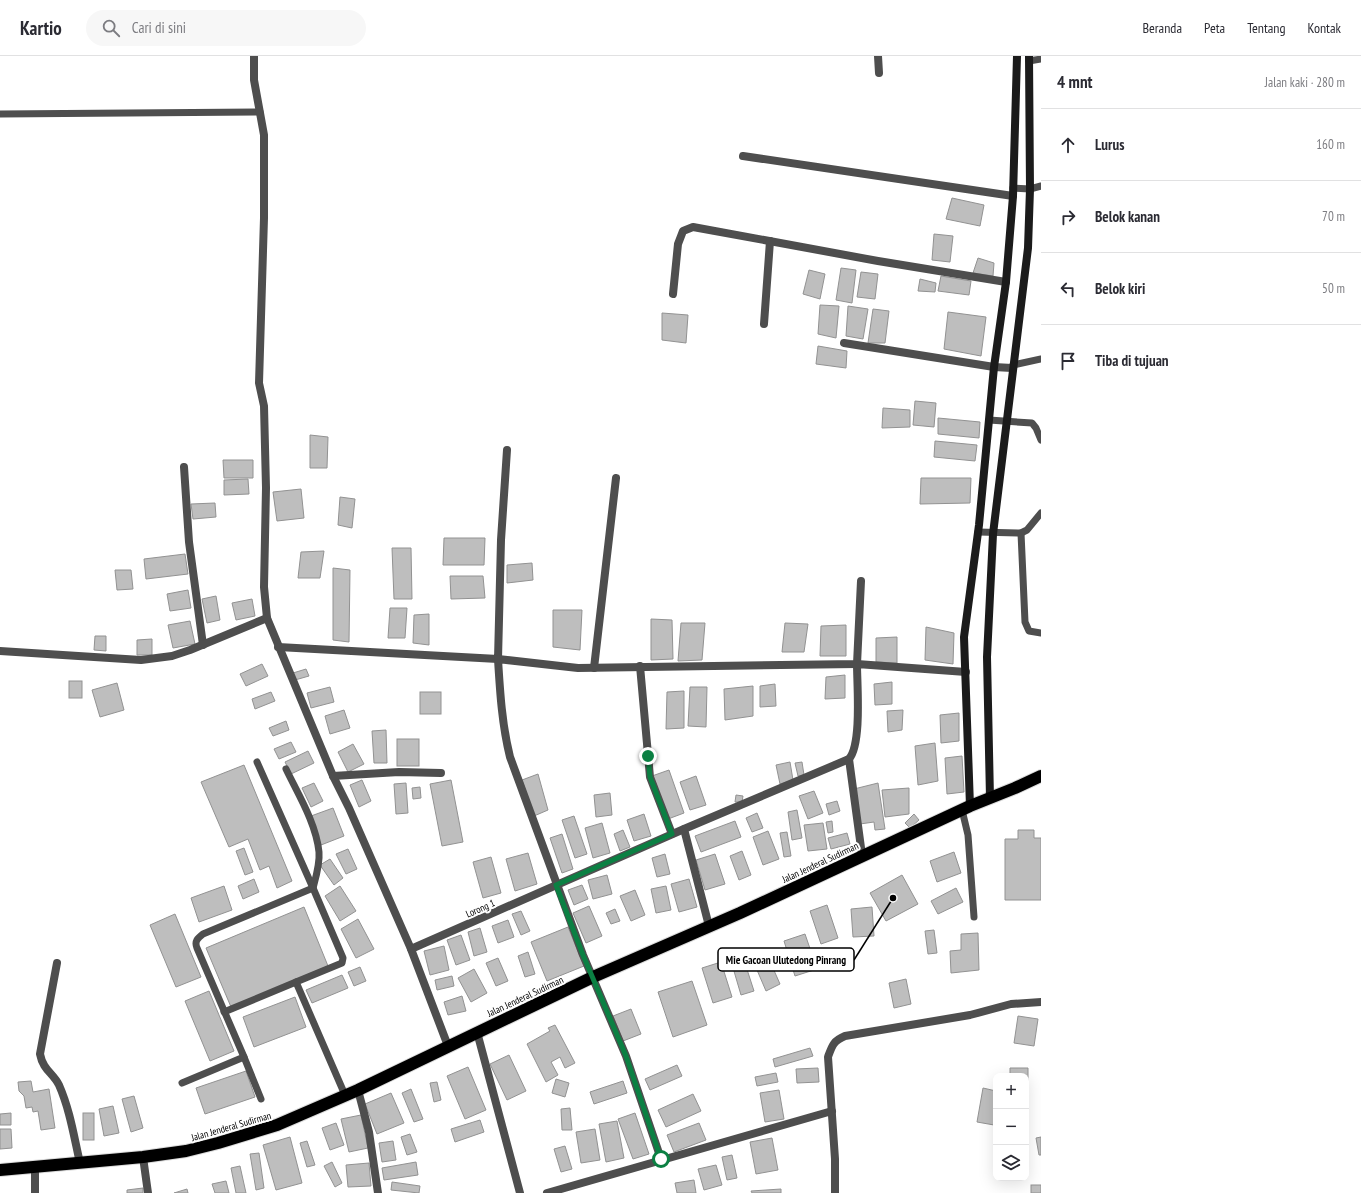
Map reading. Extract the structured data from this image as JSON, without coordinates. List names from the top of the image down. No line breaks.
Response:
{"streets":{"highway":["Jalan Jenderal Sudirman"],"street":["Lorong 1"]},"places":["Mie Gacoan Ulutedong Pinrang"],"page":{"header":"Kartio","search":"Cari di sini","nav":["Beranda","Peta","Tentang","Kontak"],"heading":["4 mnt","Jalan kaki · 280 m"],"list":[["Lurus","160 m"],["Belok kanan","70 m"],["Belok kiri","50 m"],"Tiba di tujuan"],"map_buttons":["+","−"]}}
